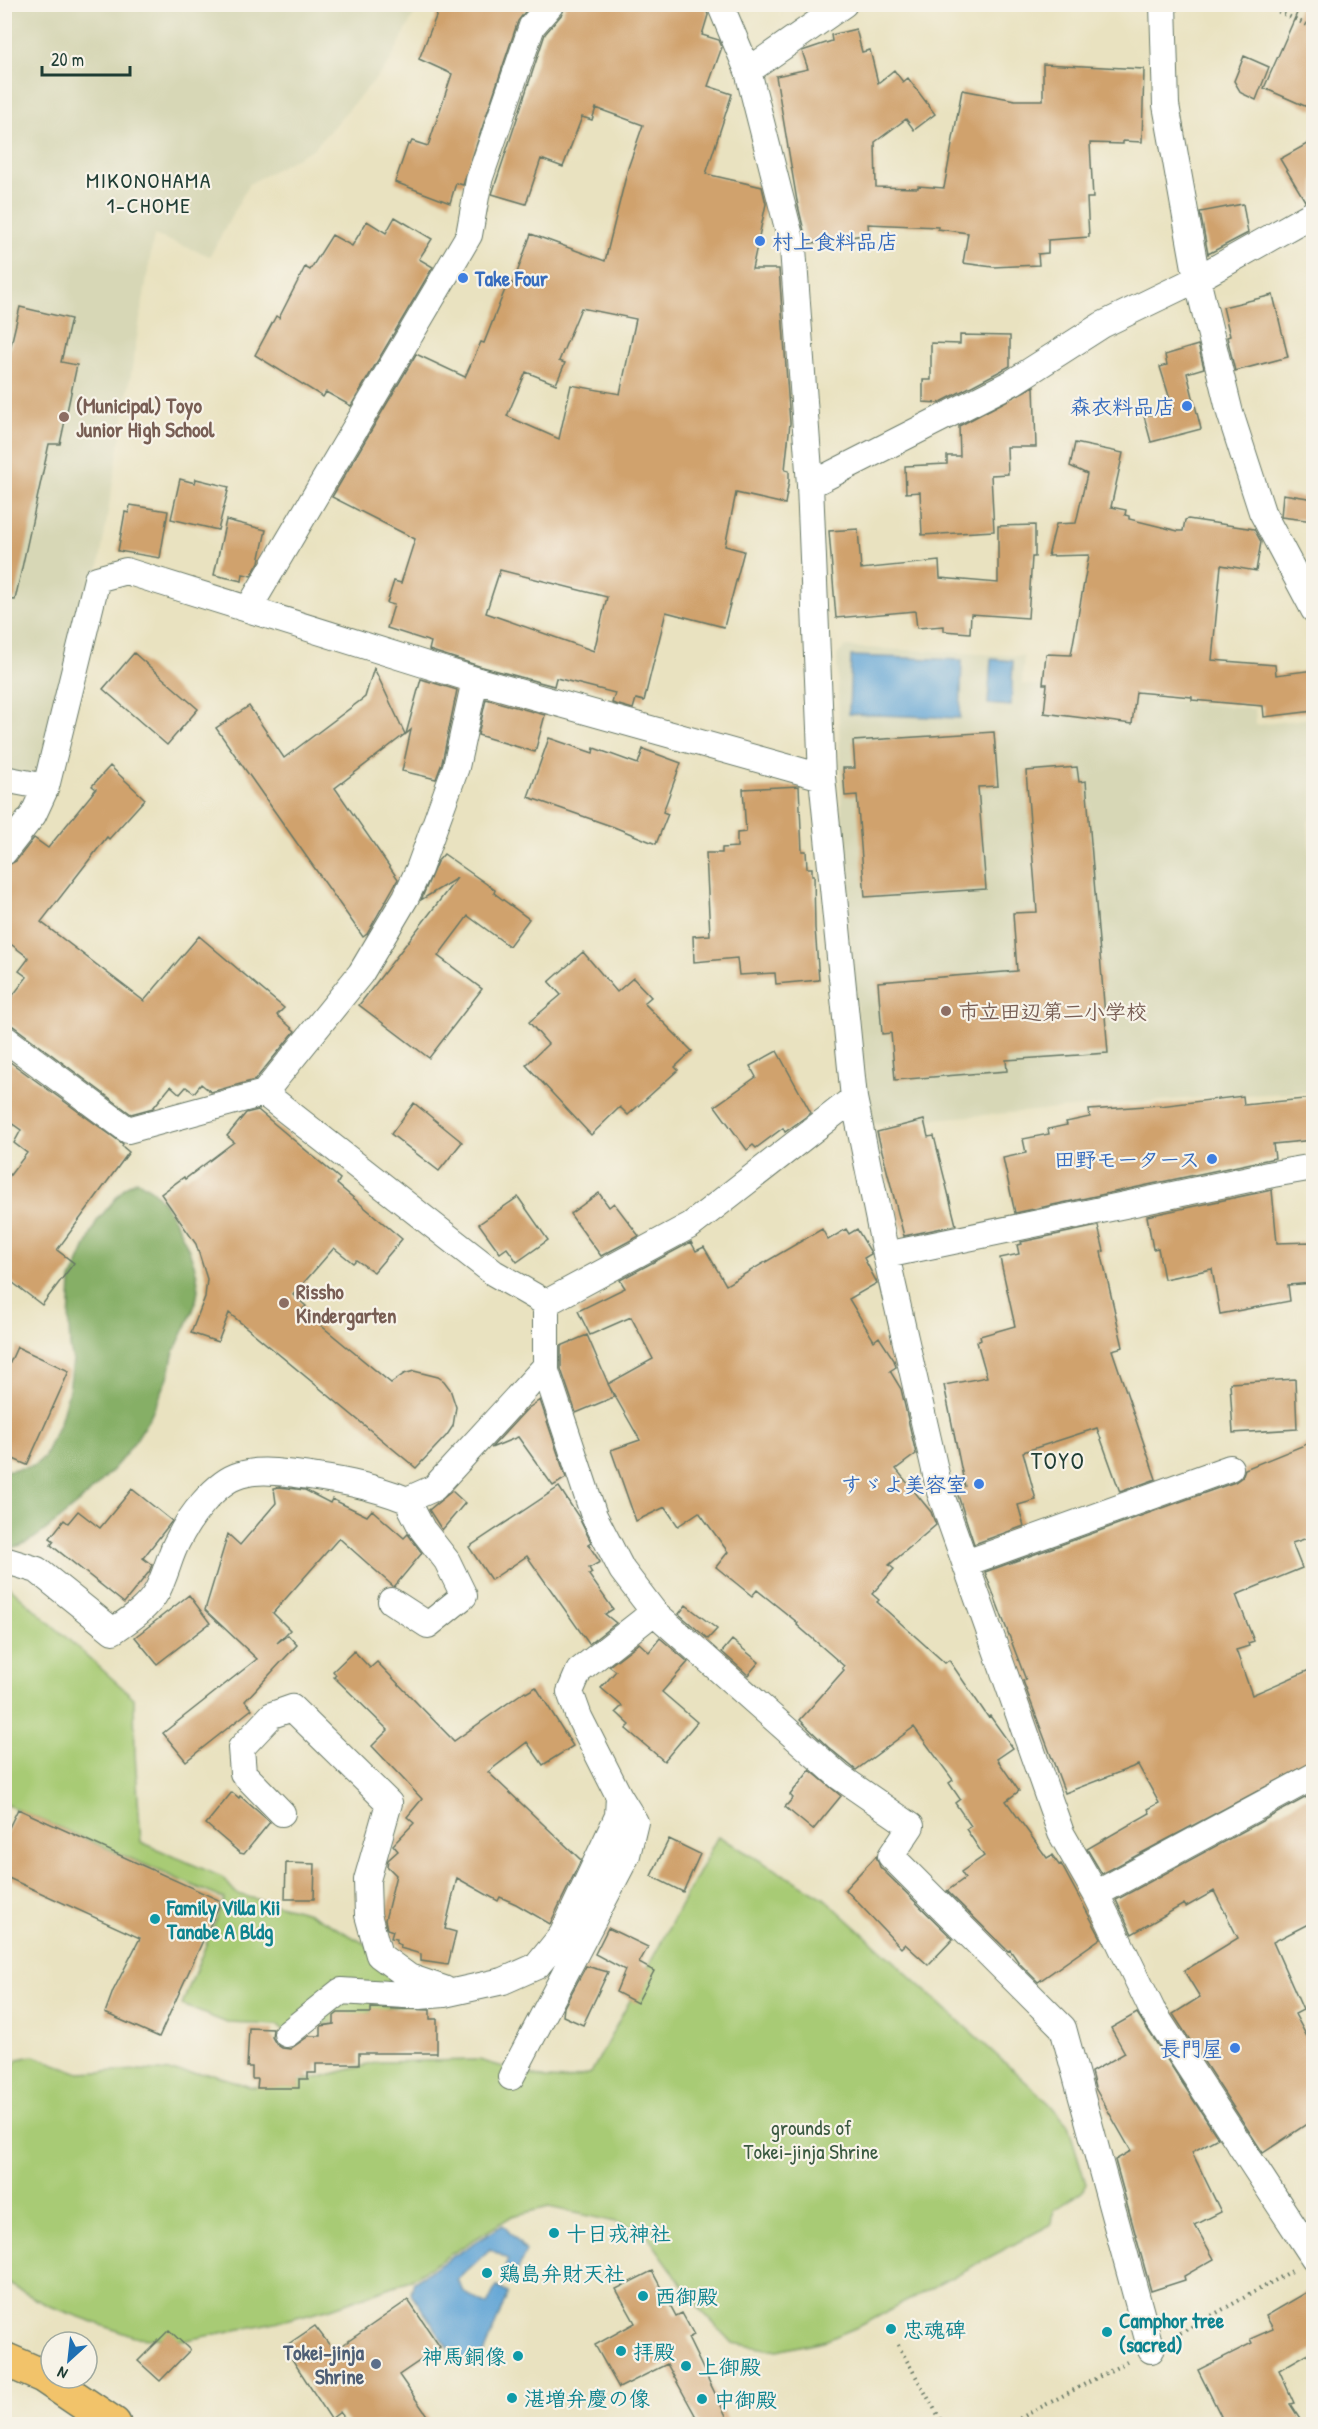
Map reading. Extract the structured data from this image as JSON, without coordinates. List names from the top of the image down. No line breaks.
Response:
{"districts":["MIKONOHAMA 1-CHOME","TOYO"],"parks":["grounds of Tokei-jinja Shrine"],"places":["村上食料品店","Take Four","森衣料品店","(Municipal) Toyo Junior High School","市立田辺第二小学校","田野モータース","Rissho Kindergarten","すゞよ美容室","Family Villa Kii Tanabe A Bldg","長門屋","十日戎神社","鶏島弁財天社","西御殿","忠魂碑","Camphor tree (sacred)","拝殿","神馬銅像","Tokei-jinja Shrine","上御殿","湛増弁慶の像","中御殿"],"scale_bar":"20 m","north":"bottom left"}
